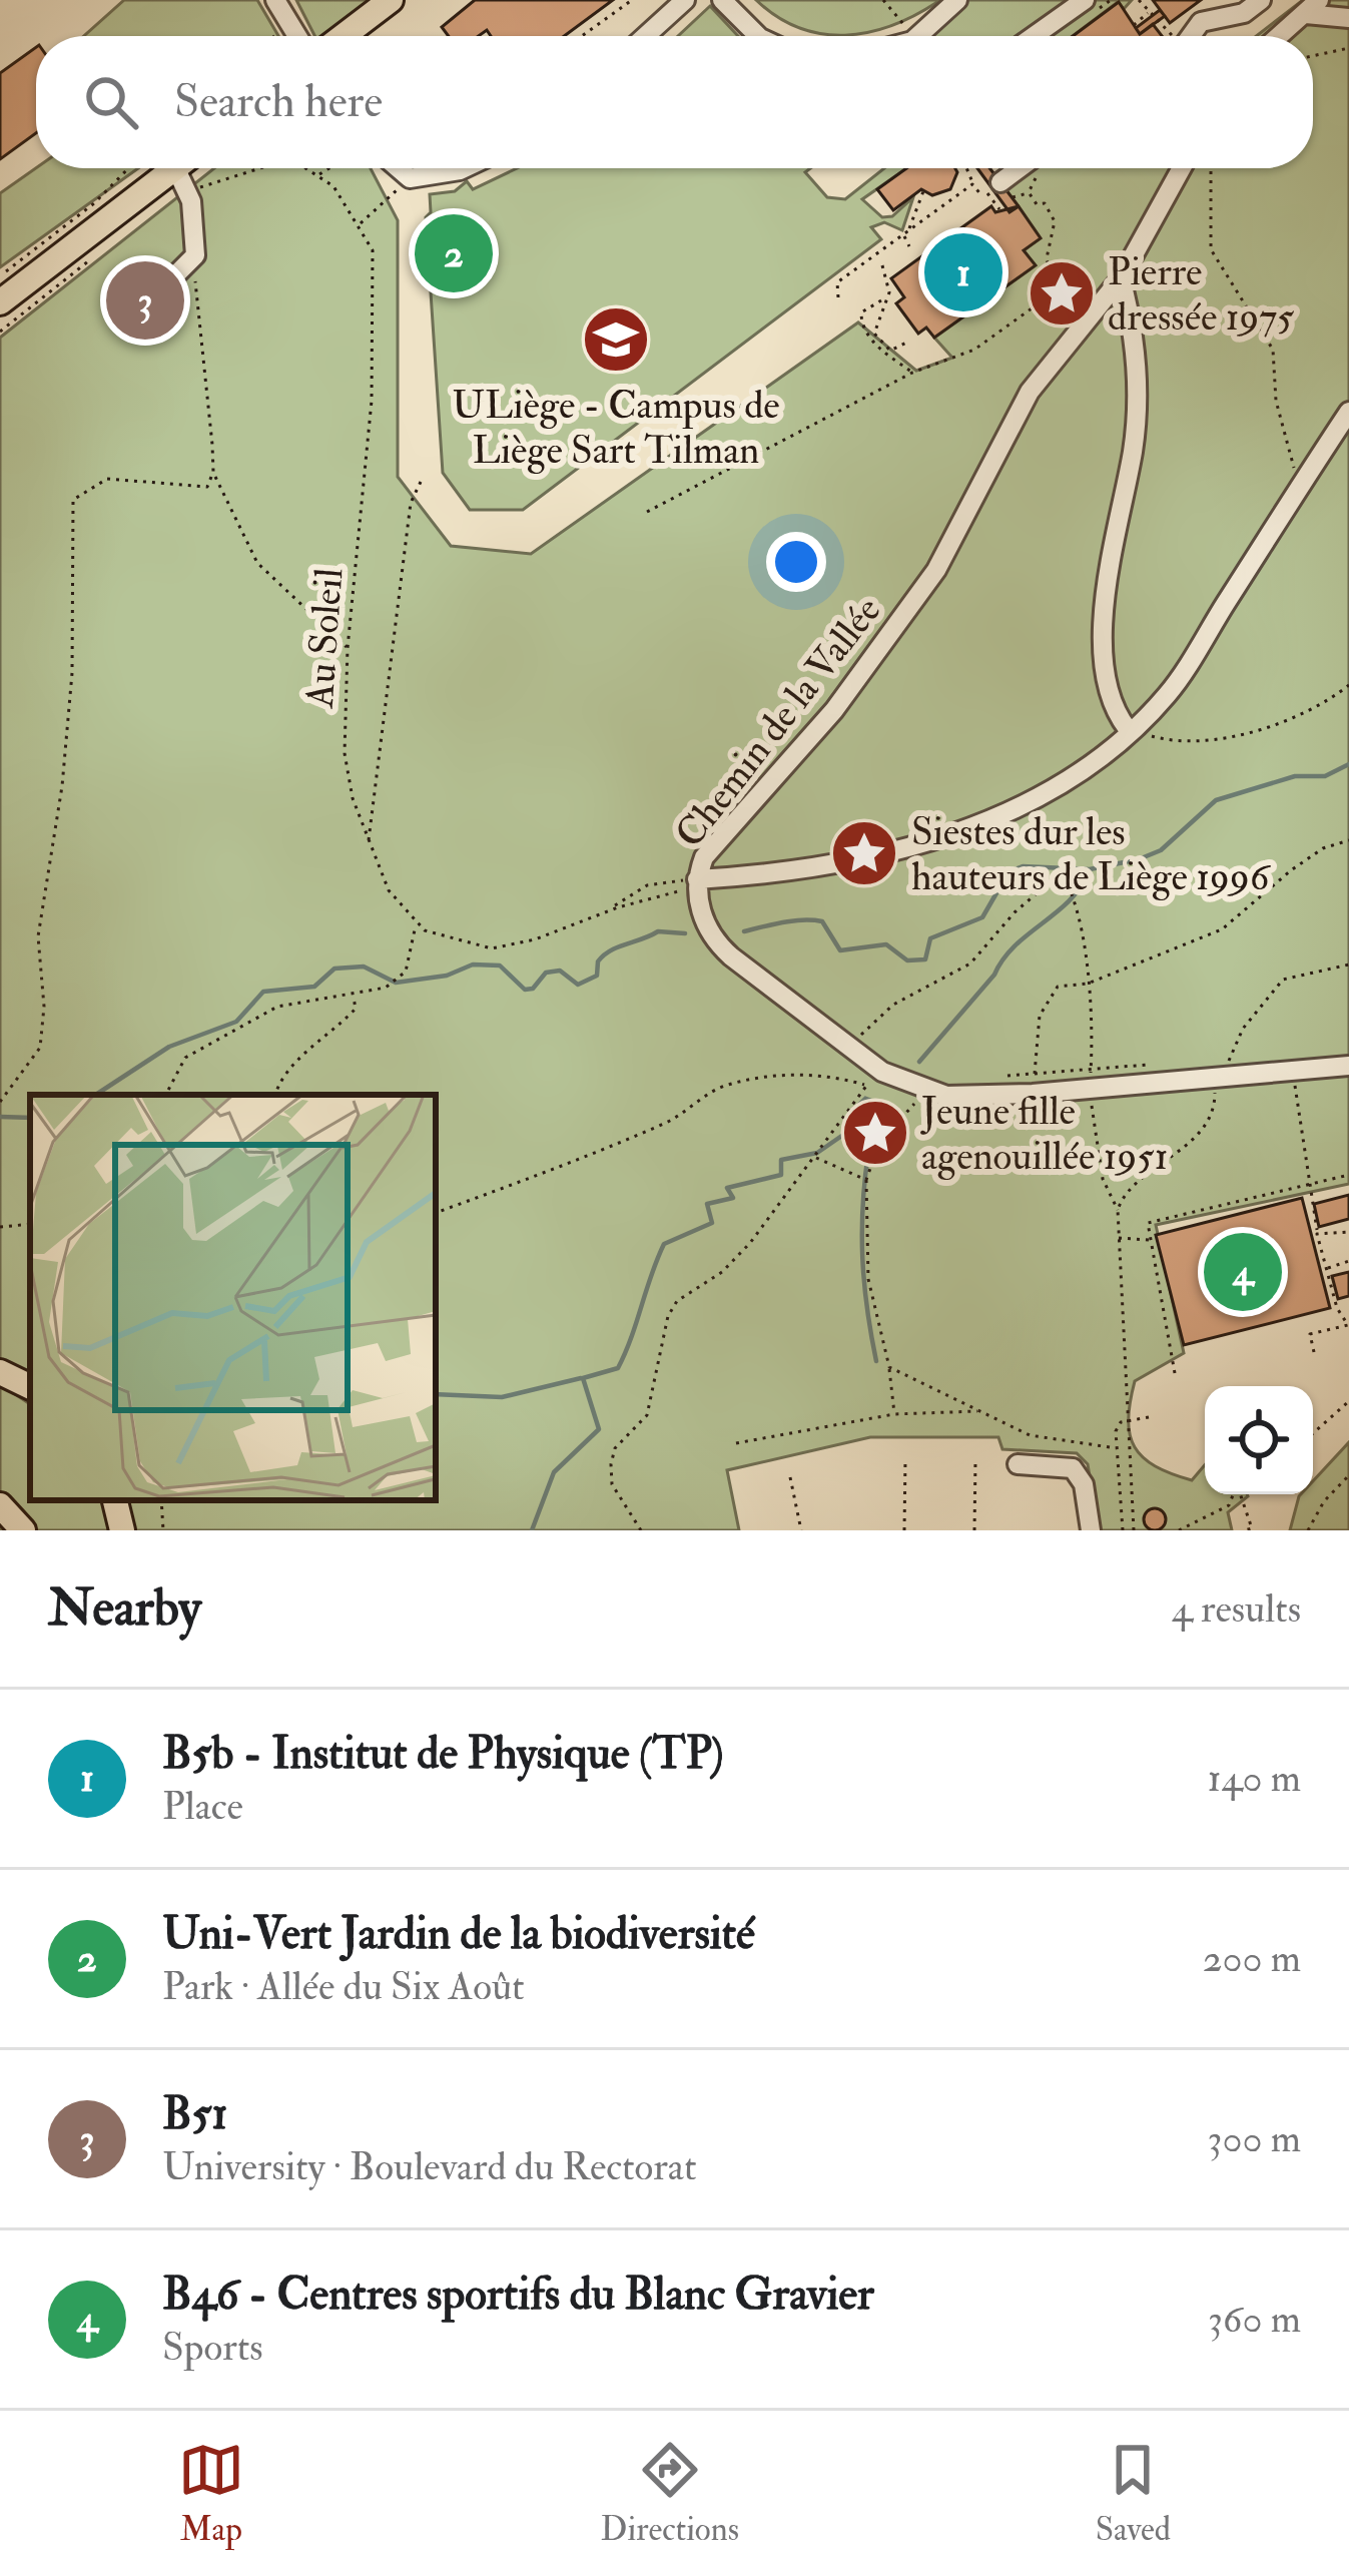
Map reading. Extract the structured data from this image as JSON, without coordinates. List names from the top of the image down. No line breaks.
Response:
{"streets":{"street":["Chemin de la Vallée"],"path":["Au Soleil"]},"places":{"place":["Pierre dressée 1975","Siestes dur les hauteurs de Liège 1996","Jeune fille agenouillée 1951"],"school or university":["ULiège - Campus de Liège Sart Tilman"]},"page":{"search":"Search here","pins":["2","1","3","4"],"heading":["Nearby","4 results"],"list":[{"mark":"1","name":"B5b - Institut de Physique (TP)","note":"Place","value":"140 m"},{"mark":"2","name":"Uni-Vert Jardin de la biodiversité","note":"Park · Allée du Six Août","value":"200 m"},{"mark":"3","name":"B51","note":"University · Boulevard du Rectorat","value":"300 m"},{"mark":"4","name":"B46 - Centres sportifs du Blanc Gravier","note":"Sports","value":"360 m"}],"nav":["Map","Directions","Saved"]}}
